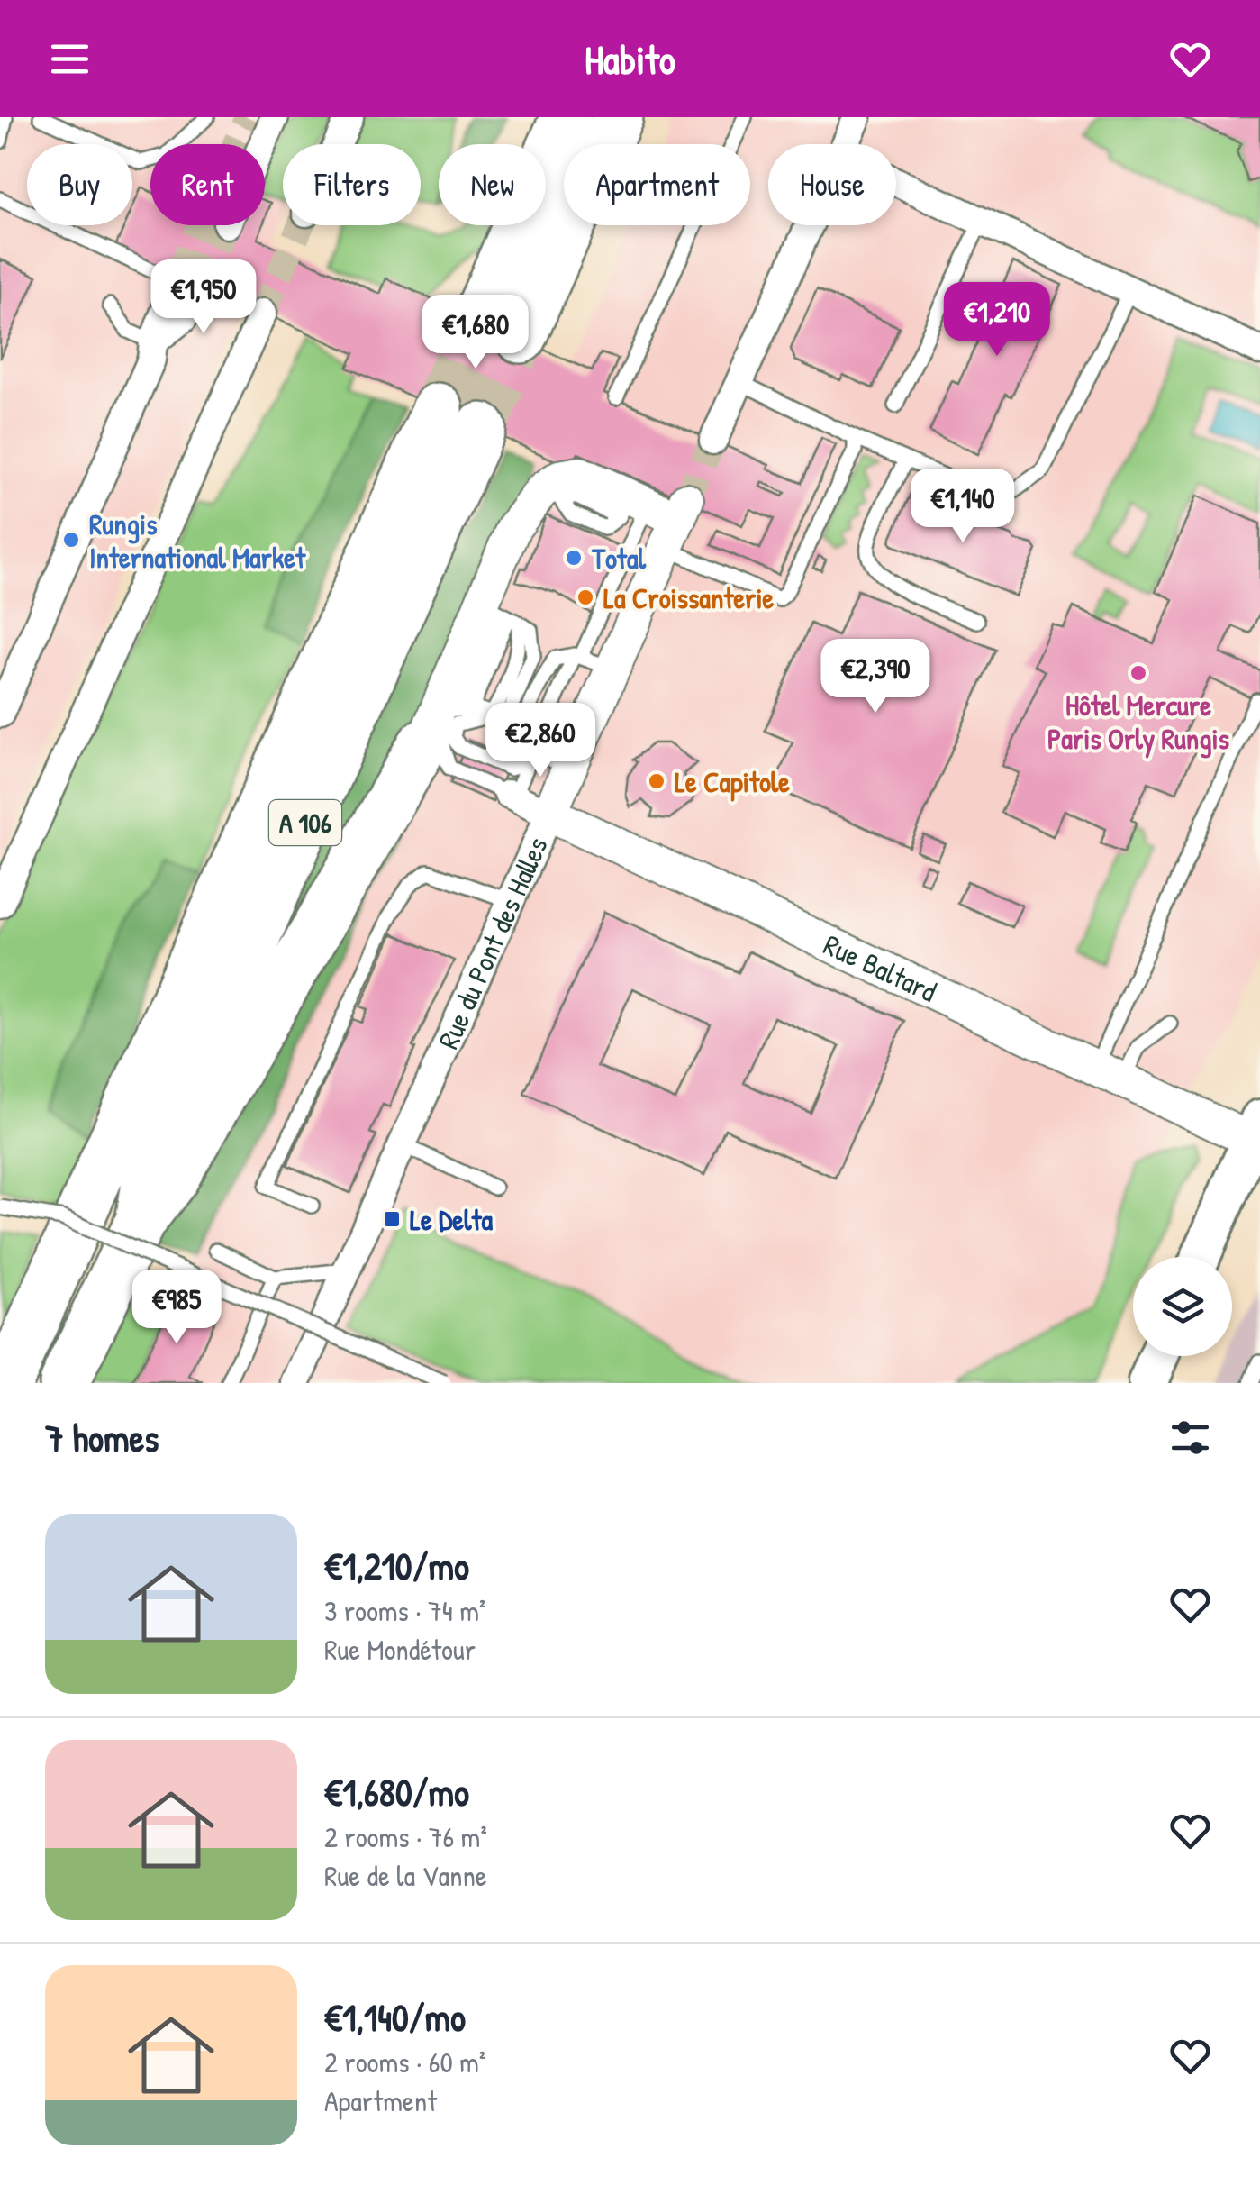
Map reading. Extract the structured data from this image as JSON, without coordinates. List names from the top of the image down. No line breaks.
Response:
{"streets":{"highway":["A 106"],"street":["Rue du Pont des Halles","Rue Baltard"]},"crossings":[["Rue du Pont des Halles","Rue Baltard"]],"places":{"other":["Rungis International Market","Total","La Croissanterie","Hôtel Mercure Paris Orly Rungis","Le Capitole"],"transit":["Le Delta"]},"page":{"header":"Habito","chip":["Buy","Rent","Filters","New","Apartment","House"],"price":["€1,950","€1,210","€1,680","€1,140","€2,390","€2,860","€985"],"heading":"7 homes","list":[{"name":"€1,210/mo","note":"3 rooms · 74 m² · Rue Mondétour"},{"name":"€1,680/mo","note":"2 rooms · 76 m² · Rue de la Vanne"},{"name":"€1,140/mo","note":"2 rooms · 60 m² · Apartment"}]}}
